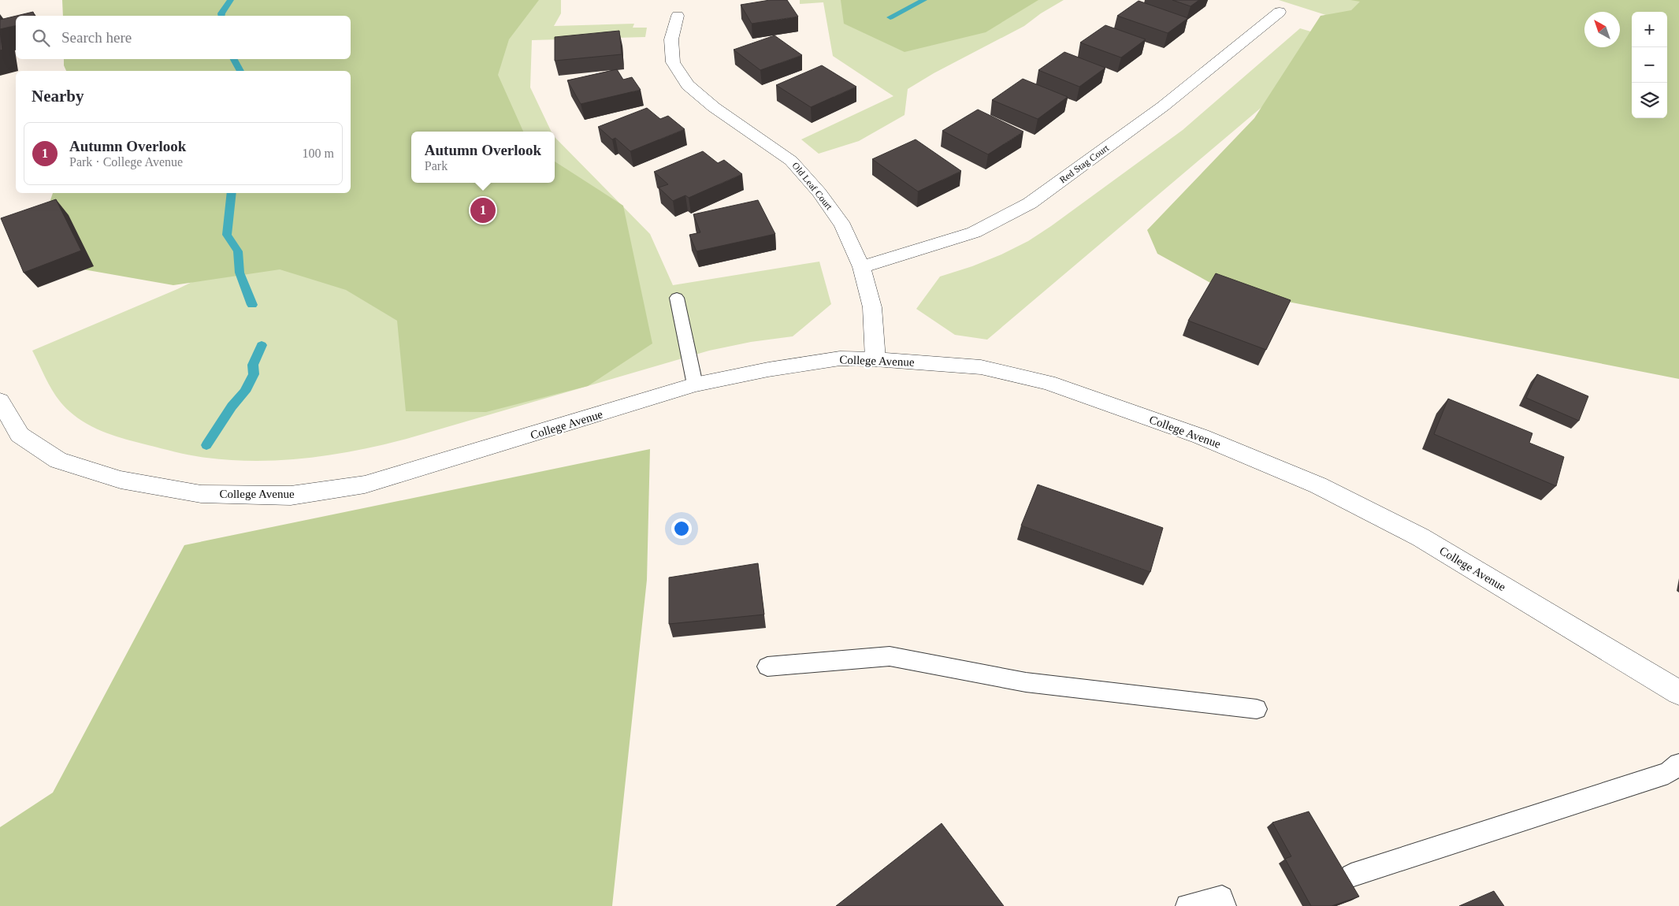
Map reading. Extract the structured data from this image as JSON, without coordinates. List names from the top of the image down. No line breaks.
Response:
{"streets":{"street":["Red Stag Court","Old Leaf Court","College Avenue"]},"crossings":[["Red Stag Court","Old Leaf Court"],["Old Leaf Court","College Avenue"]],"north":"top left","page":{"map_buttons":["+","−"],"search":"Search here","heading":"Nearby","list":[{"mark":"1","name":"Autumn Overlook","note":"Park · College Avenue","value":"100 m"}],"popup":["Autumn Overlook","Park"],"pins":"1"}}
